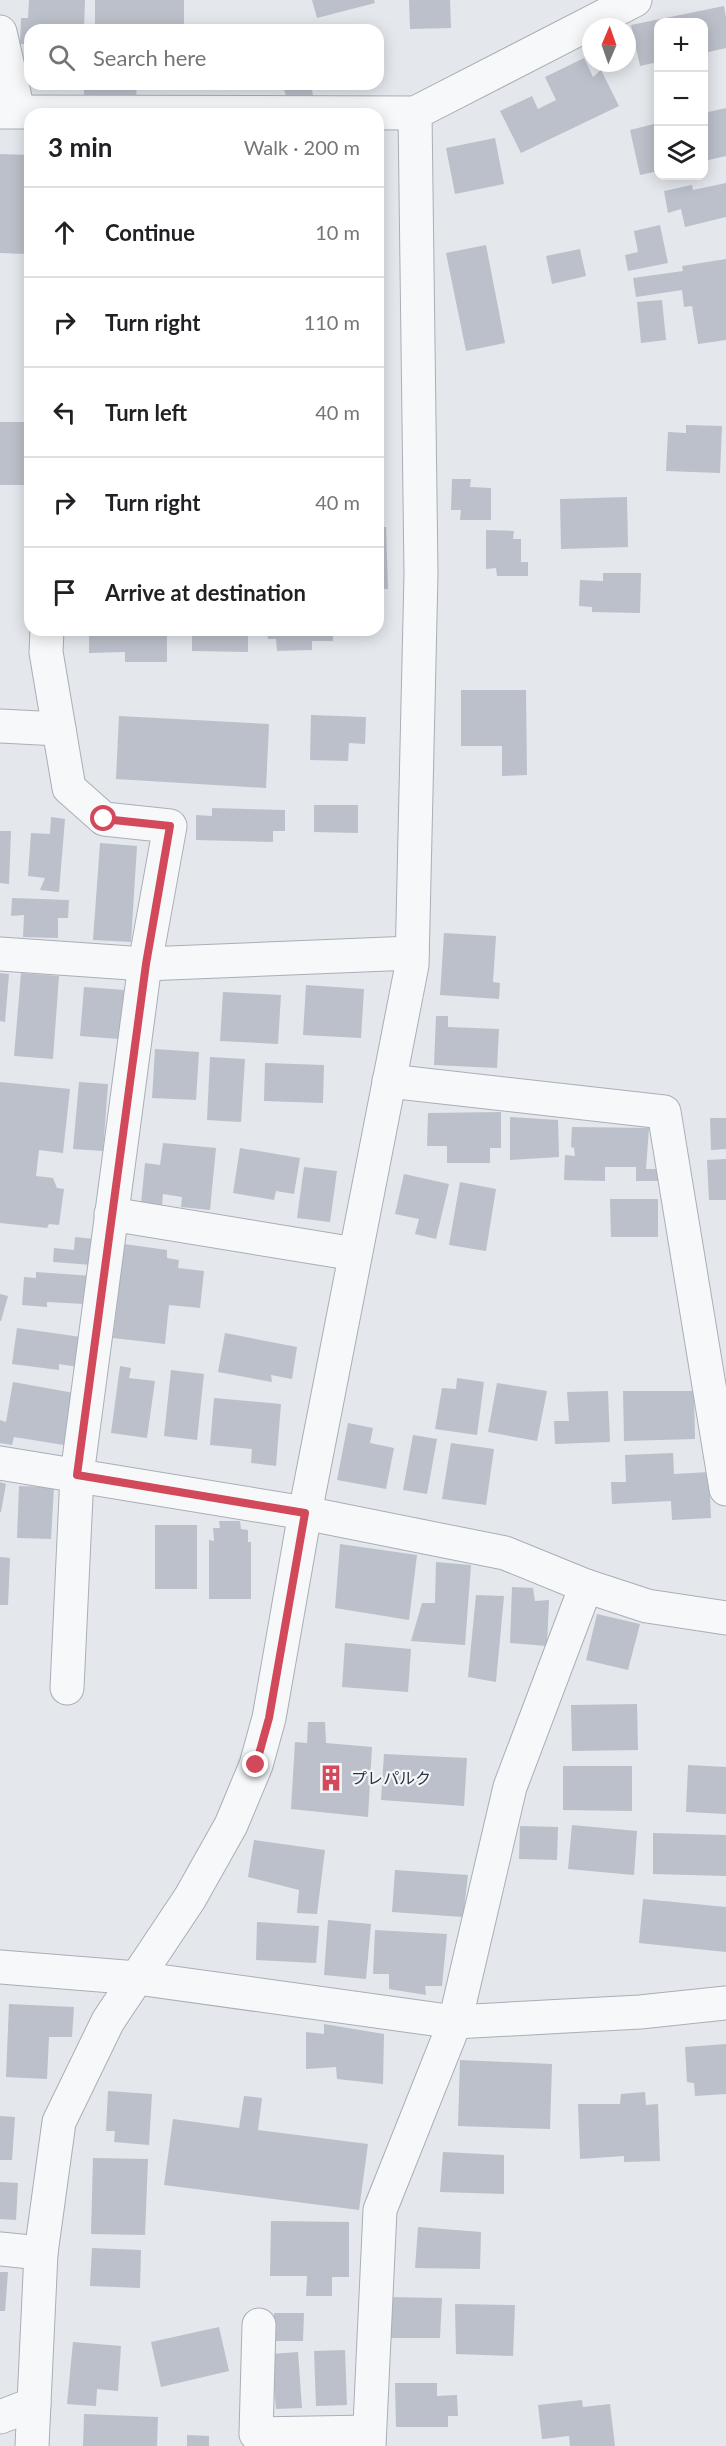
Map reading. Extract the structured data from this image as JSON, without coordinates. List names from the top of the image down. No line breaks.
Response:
{"places":{"building":["プレパルク"]},"north":"top","page":{"map_buttons":["+","−"],"search":"Search here","heading":["3 min","Walk · 200 m"],"list":[["Continue","10 m"],["Turn right","110 m"],["Turn left","40 m"],["Turn right","40 m"],"Arrive at destination"]}}
